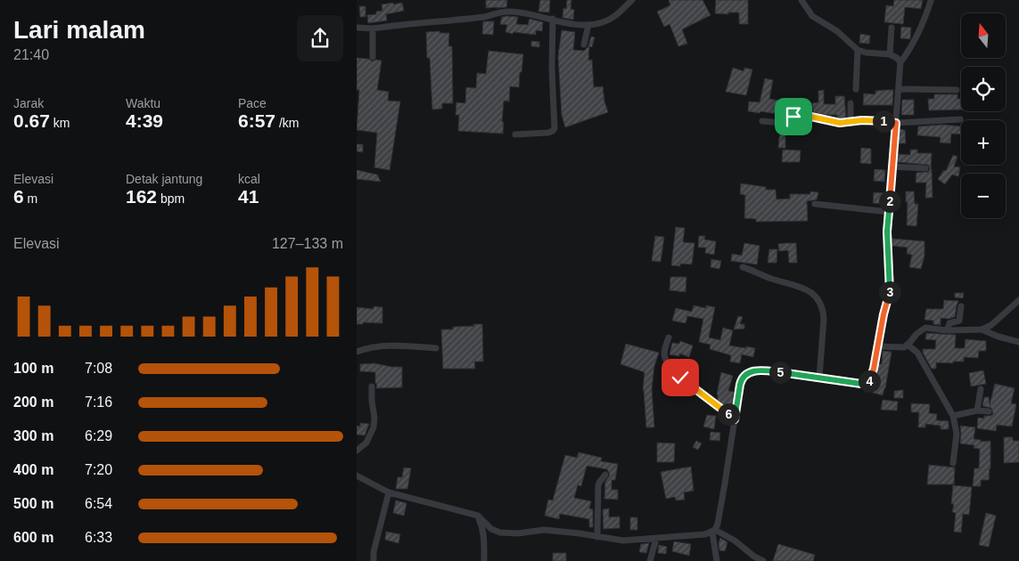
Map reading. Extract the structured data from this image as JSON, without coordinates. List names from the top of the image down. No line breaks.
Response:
{"north":"top","page":{"heading":["Lari malam","21:40"],"map_buttons":["+","−"],"stats":[["Jarak","0.67 km"],["Waktu","4:39"],["Pace","6:57 /km"],["Elevasi","6 m"],["Detak jantung","162 bpm"],["kcal","41"]],"pins":["1","2","3","5","4","6"],"chart":["Elevasi","127–133 m"],"list":[{"name":"100 m","note":"7:08"},{"name":"200 m","note":"7:16"},{"name":"300 m","note":"6:29"},{"name":"400 m","note":"7:20"},{"name":"500 m","note":"6:54"},{"name":"600 m","note":"6:33"}]}}
